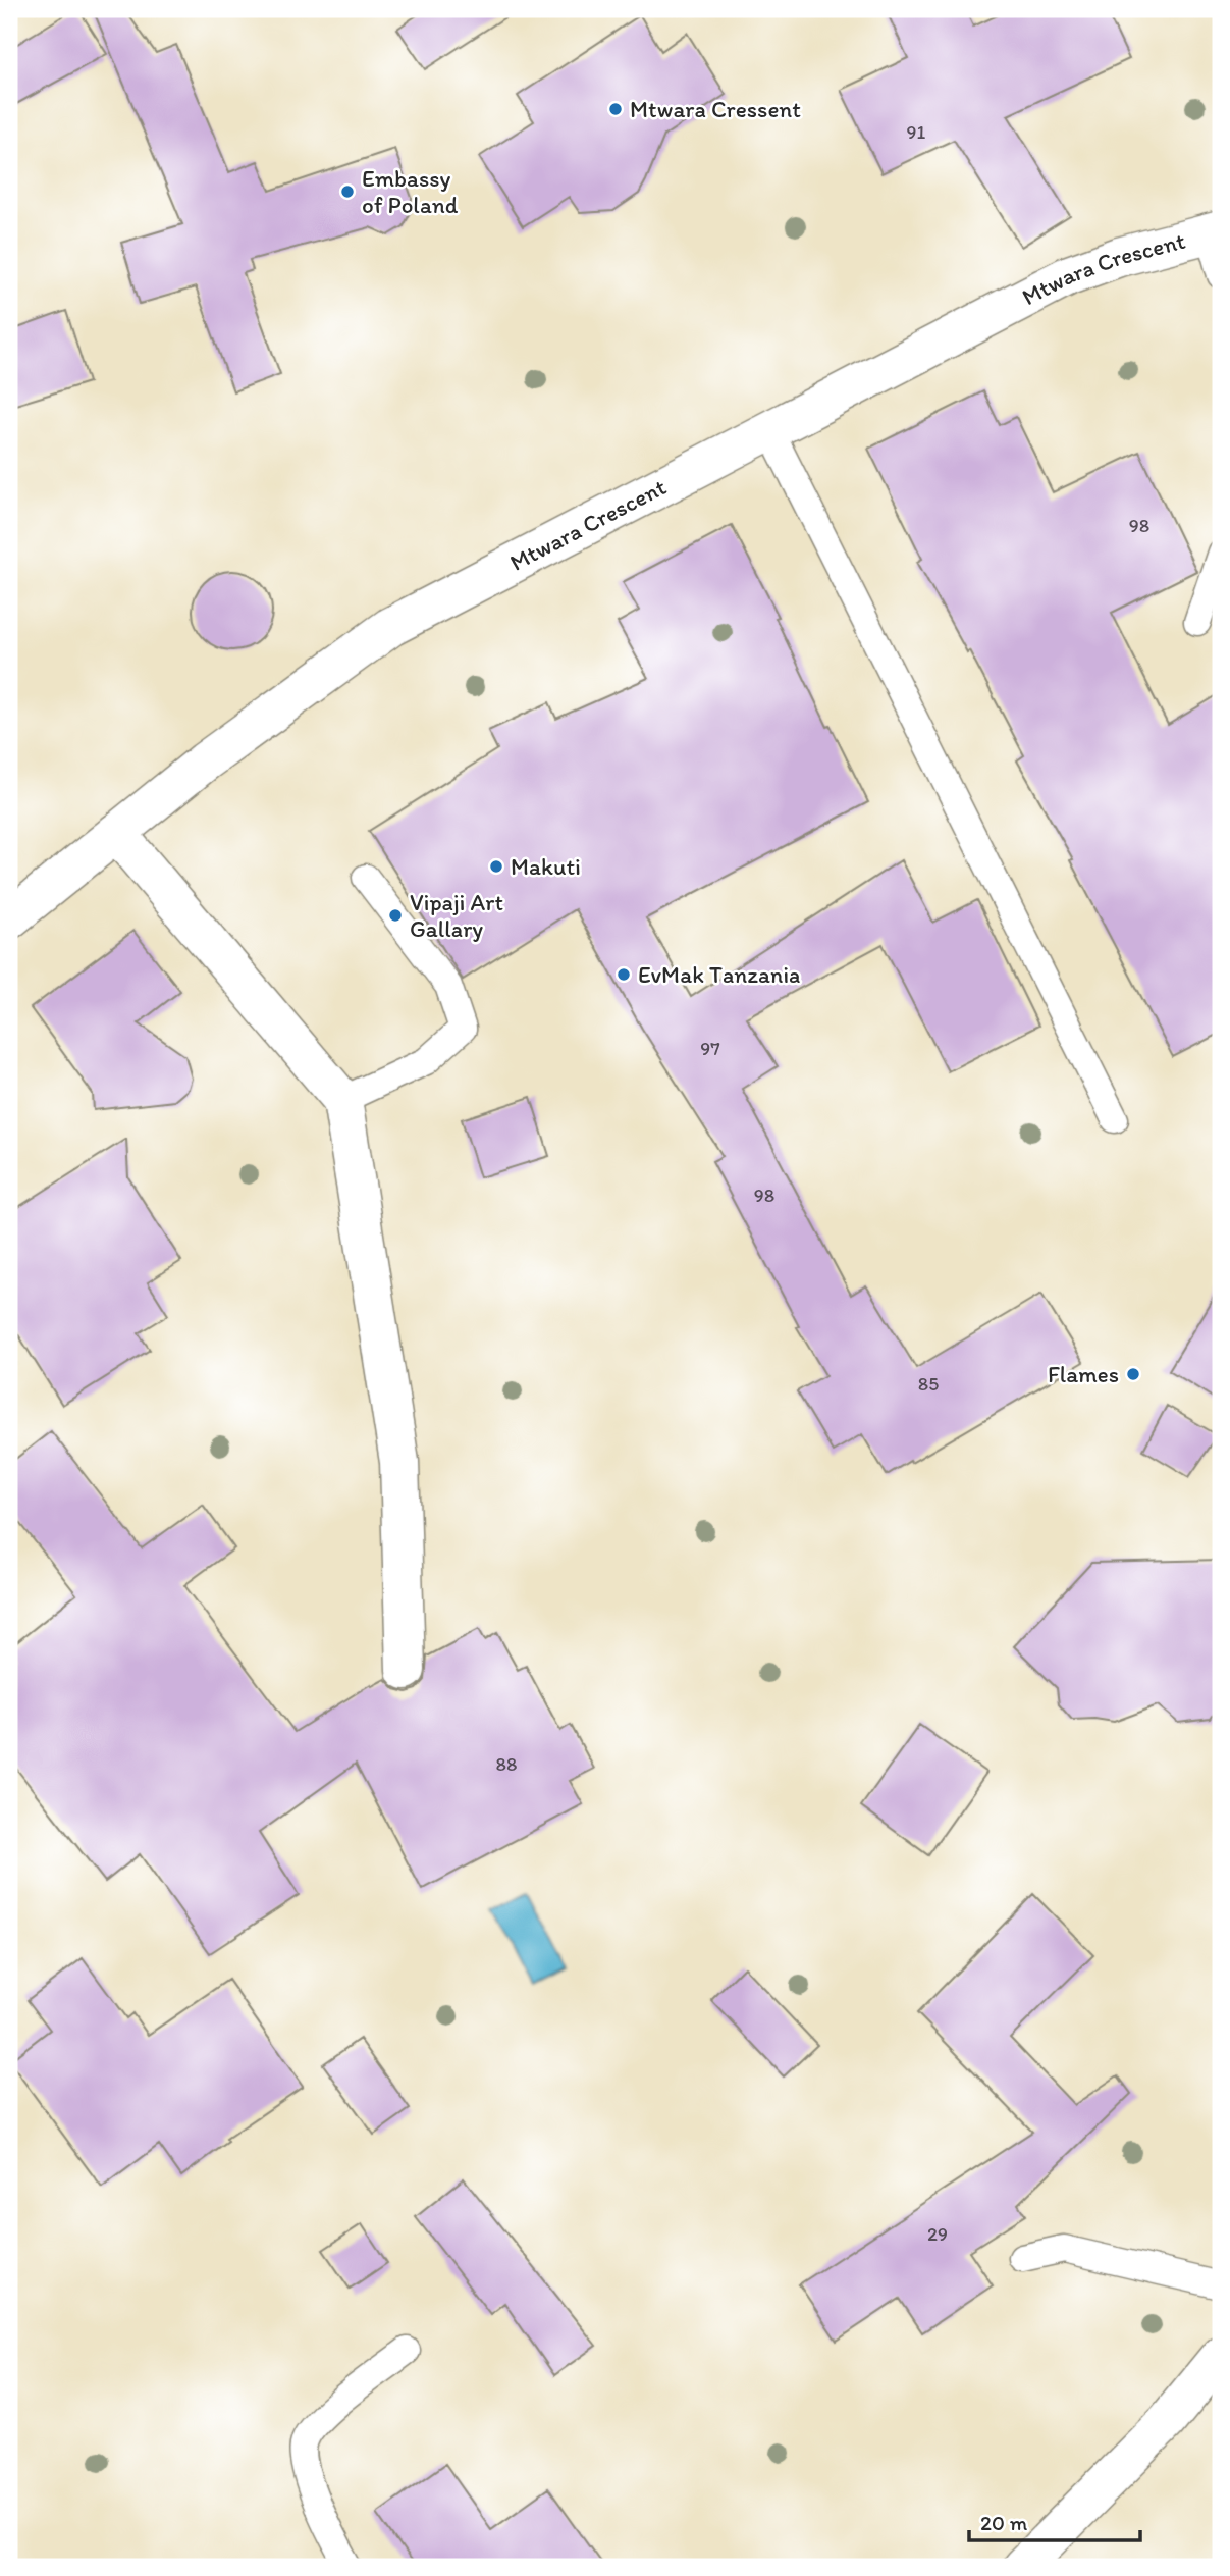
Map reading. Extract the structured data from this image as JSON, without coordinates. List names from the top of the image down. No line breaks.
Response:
{"streets":{"street":["Mtwara Crescent"]},"places":["Mtwara Cressent","Embassy of Poland","Makuti","Vipaji Art Gallary","EvMak Tanzania","Flames"],"house_numbers":["91","98","97","98","85","88","29"],"scale_bar":"20 m"}
